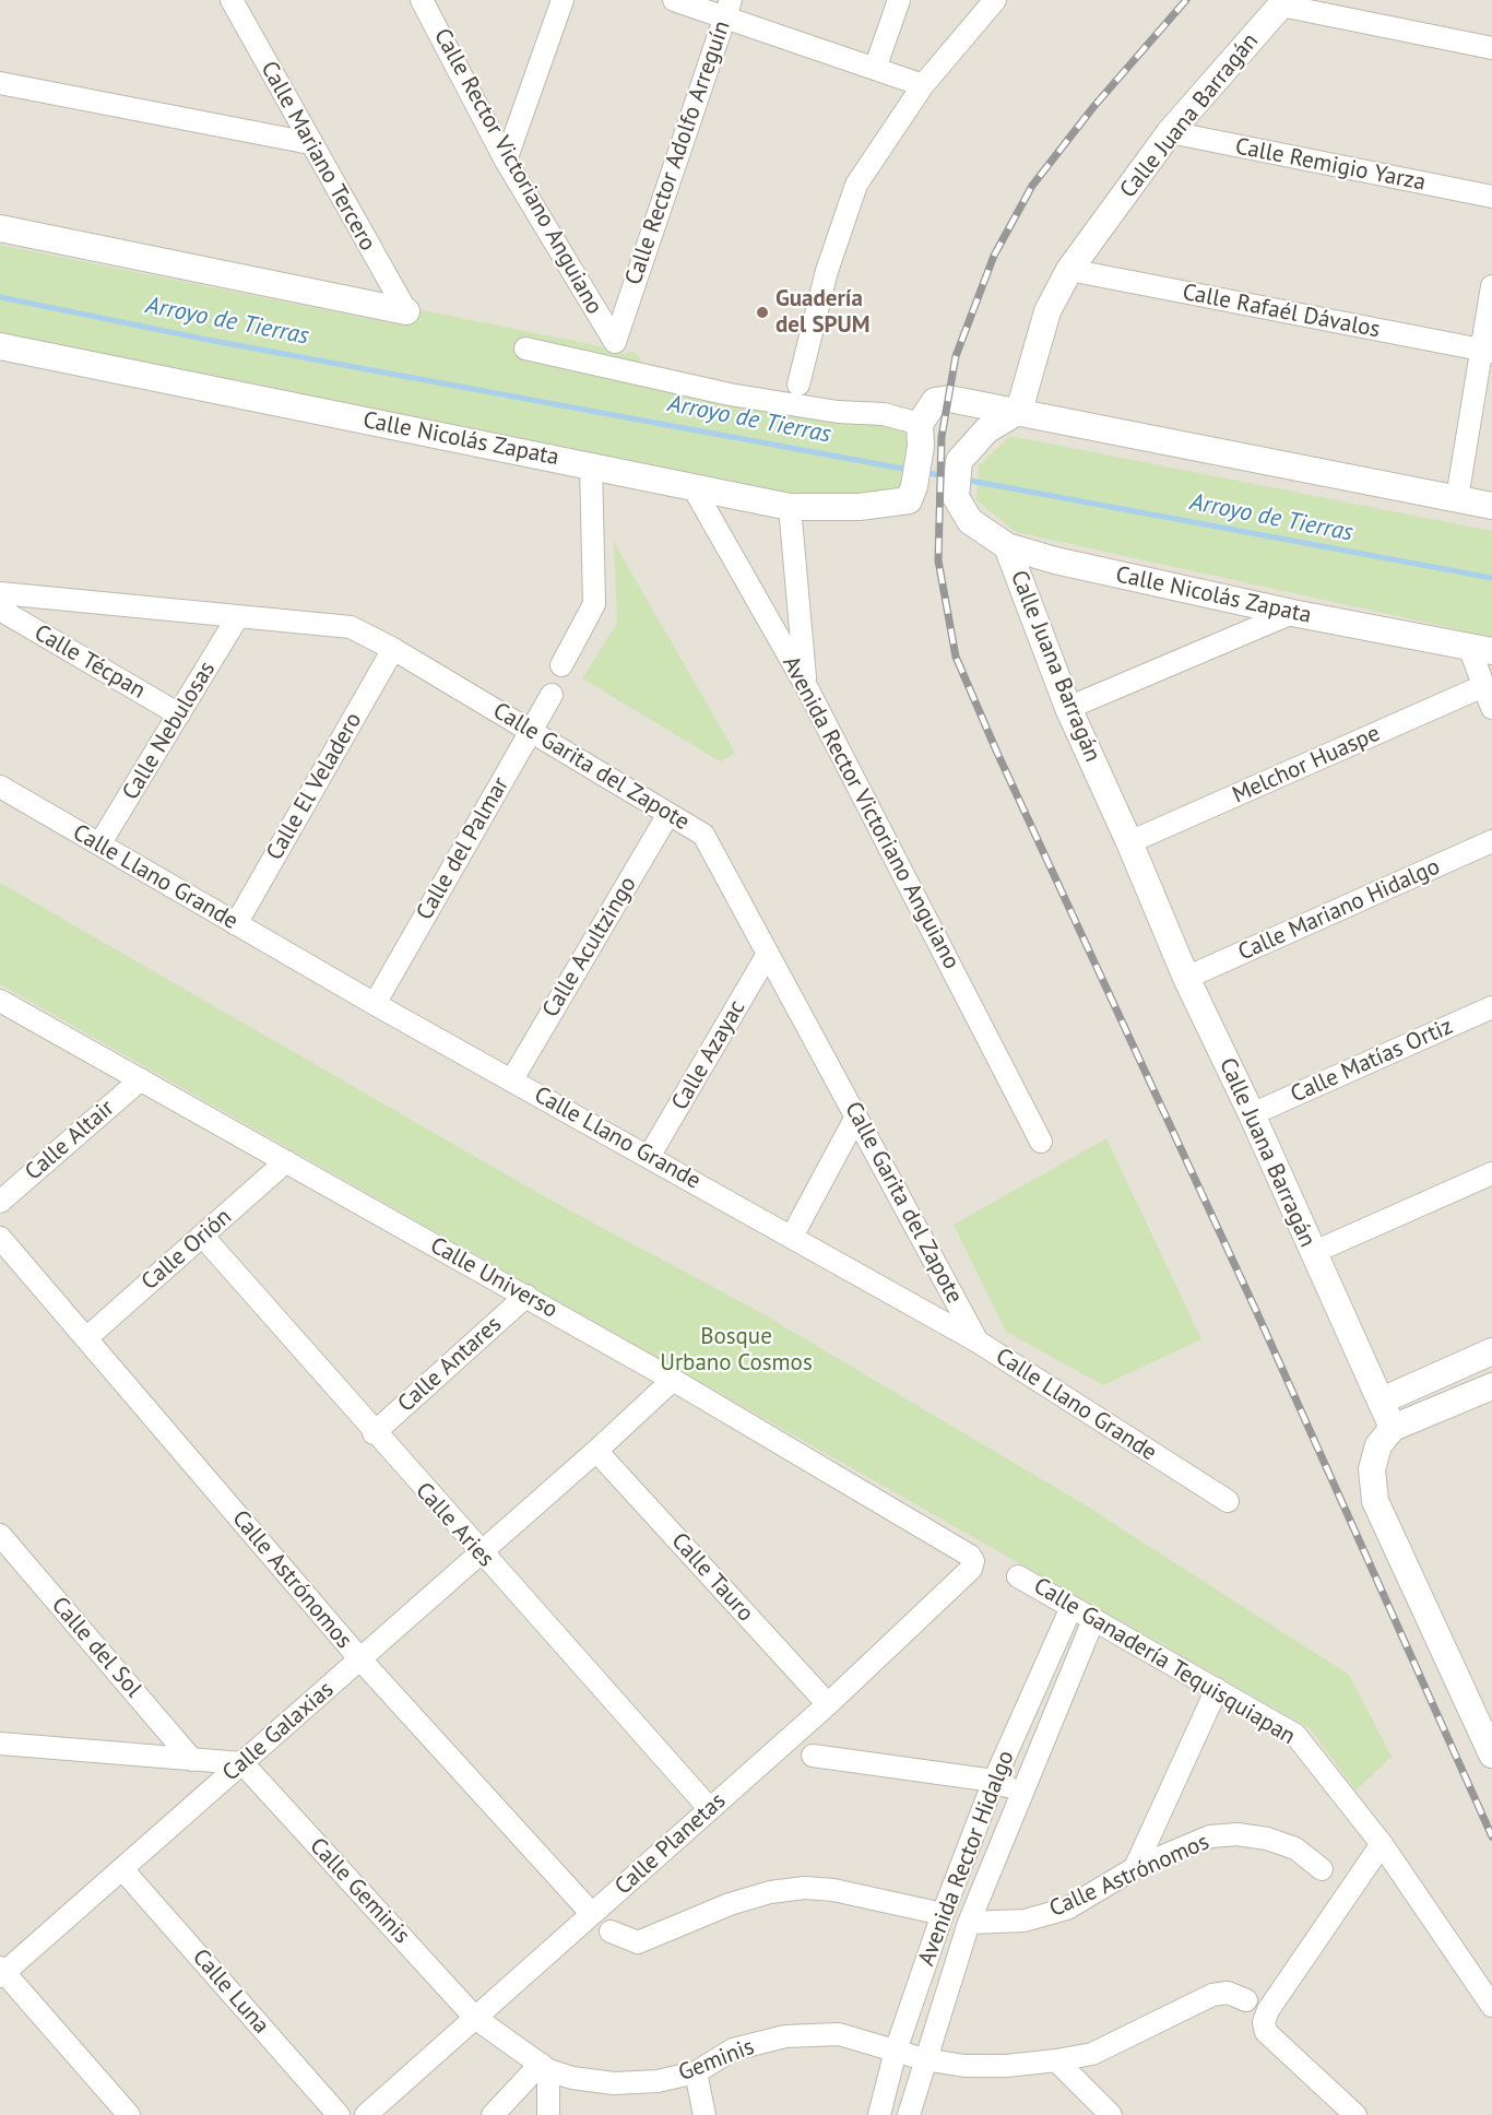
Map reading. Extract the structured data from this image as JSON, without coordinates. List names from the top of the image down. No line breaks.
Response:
{"streets":{"street":["Calle Juana Barragán","Calle Rector Adolfo Arreguín","Calle Mariano Tercero","Calle Remigio Yarza","Calle Rector Victoriano Anguiano","Calle Rafaél Dávalos","Calle Nicolás Zapata","Calle Técpan","Calle Nebulosas","Melchor Huaspe","Calle Garita del Zapote","Calle El Veladero","Avenida Rector Victoriano Anguiano","Calle del Palmar","Calle Llano Grande","Calle Mariano Hidalgo","Calle Acultzingo","Calle Azayac","Calle Matías Ortiz","Calle Altair","Calle Orión","Calle Universo","Calle Antares","Calle Aries","Calle Tauro","Calle Astrónomos","Calle del Sol","Calle Ganadería Tequisquiapan","Calle Galaxias","Calle Planetas","Avenida Rector Hidalgo","Calle Geminis","Calle Luna","Geminis"]},"crossings":[["Calle Juana Barragán","Calle Remigio Yarza"],["Calle Juana Barragán","Calle Rafaél Dávalos"],["Calle Juana Barragán","Calle Nicolás Zapata"],["Calle Juana Barragán","Melchor Huaspe"],["Calle Juana Barragán","Calle Mariano Hidalgo"],["Calle Juana Barragán","Calle Matías Ortiz"],["Calle Rector Adolfo Arreguín","Calle Rector Victoriano Anguiano"],["Calle Nicolás Zapata","Avenida Rector Victoriano Anguiano"],["Calle Técpan","Calle Nebulosas"],["Calle Nebulosas","Calle Garita del Zapote"],["Calle Nebulosas","Calle Llano Grande"],["Calle Garita del Zapote","Calle El Veladero"],["Calle Garita del Zapote","Calle del Palmar"],["Calle Garita del Zapote","Calle Llano Grande"],["Calle Garita del Zapote","Calle Acultzingo"],["Calle Garita del Zapote","Calle Azayac"],["Calle El Veladero","Calle Llano Grande"],["Calle del Palmar","Calle Llano Grande"],["Calle Llano Grande","Calle Acultzingo"],["Calle Llano Grande","Calle Azayac"],["Calle Altair","Calle Universo"],["Calle Orión","Calle Universo"],["Calle Orión","Calle Aries"],["Calle Orión","Calle Astrónomos"],["Calle Universo","Calle Antares"],["Calle Universo","Calle Galaxias"],["Calle Universo","Calle Planetas"],["Calle Antares","Calle Aries"],["Calle Aries","Calle Galaxias"],["Calle Aries","Calle Planetas"],["Calle Tauro","Calle Galaxias"],["Calle Tauro","Calle Planetas"],["Calle Astrónomos","Calle Galaxias"],["Calle Astrónomos","Calle Planetas"],["Calle Astrónomos","Avenida Rector Hidalgo"],["Calle Ganadería Tequisquiapan","Avenida Rector Hidalgo"],["Calle Galaxias","Calle Geminis"],["Calle Galaxias","Calle Luna"],["Calle Planetas","Calle Geminis"],["Calle Planetas","Geminis"],["Avenida Rector Hidalgo","Geminis"],["Calle Geminis","Geminis"]],"water":["Arroyo de Tierras"],"parks":["Bosque Urbano Cosmos"],"places":["Guadería del SPUM"]}
